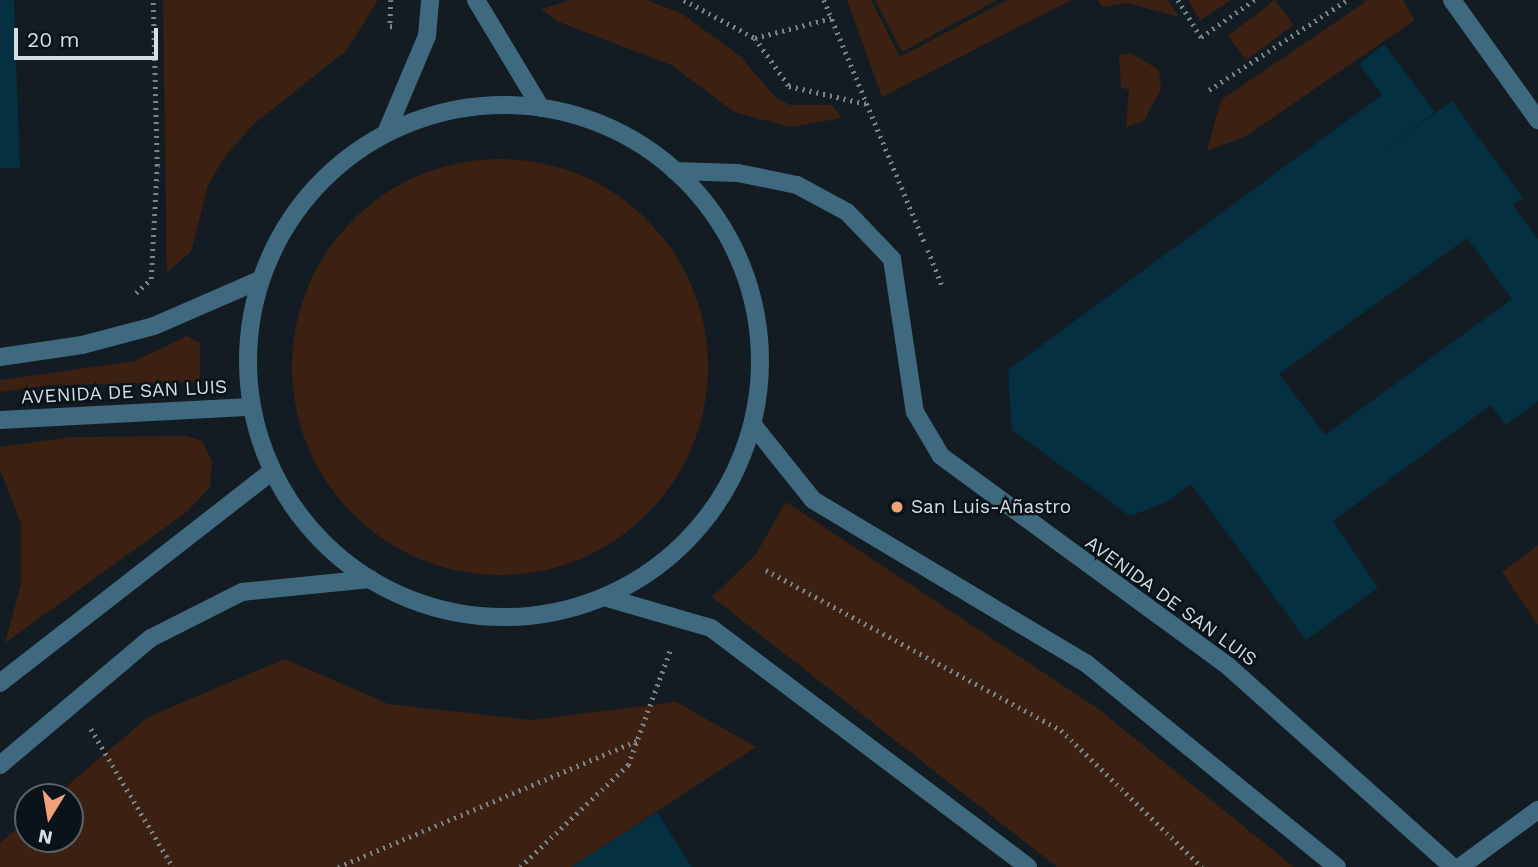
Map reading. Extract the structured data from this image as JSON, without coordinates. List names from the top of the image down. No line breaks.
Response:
{"streets":{"street":["AVENIDA DE SAN LUIS"]},"places":["San Luis-Añastro"],"scale_bar":"20 m","north":"bottom"}
